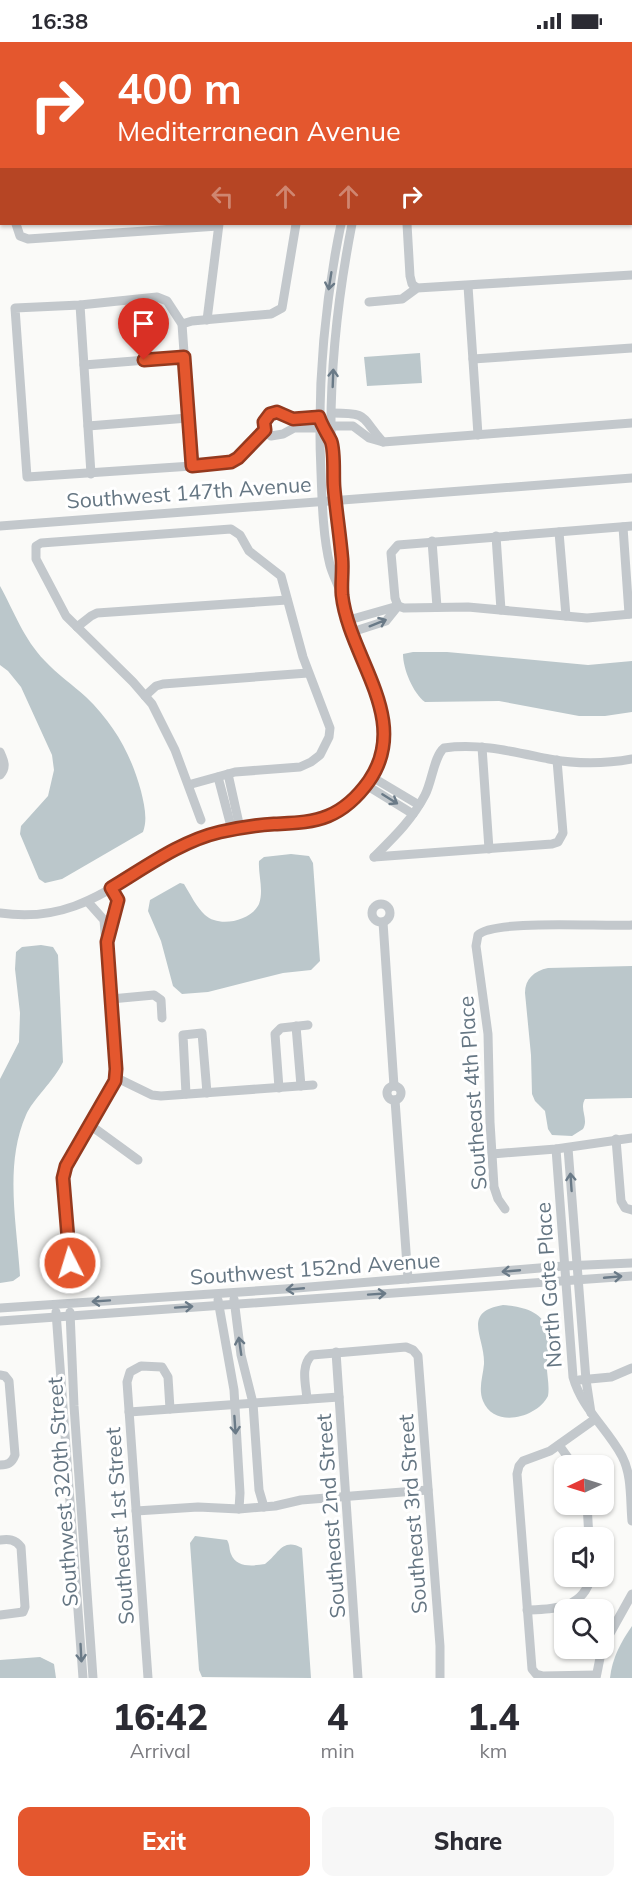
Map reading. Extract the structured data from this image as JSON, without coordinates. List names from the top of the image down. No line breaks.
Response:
{"streets":{"street":["Southwest 147th Avenue","Southeast 4th Place","Southwest 152nd Avenue","North Gate Place","Southwest 320th Street","Southeast 3rd Street","Southeast 2nd Street","Southeast 1st Street"]},"crossings":[["Southwest 152nd Avenue","North Gate Place"],["Southwest 152nd Avenue","Southwest 320th Street"],["Southeast 3rd Street","Southeast 2nd Street"]],"north":"left","page":{"status":"16:38","turn":["400 m","Mediterranean Avenue"],"eta":["16:42","Arrival","4","min","1.4","km"],"buttons":["Exit","Share"]}}
